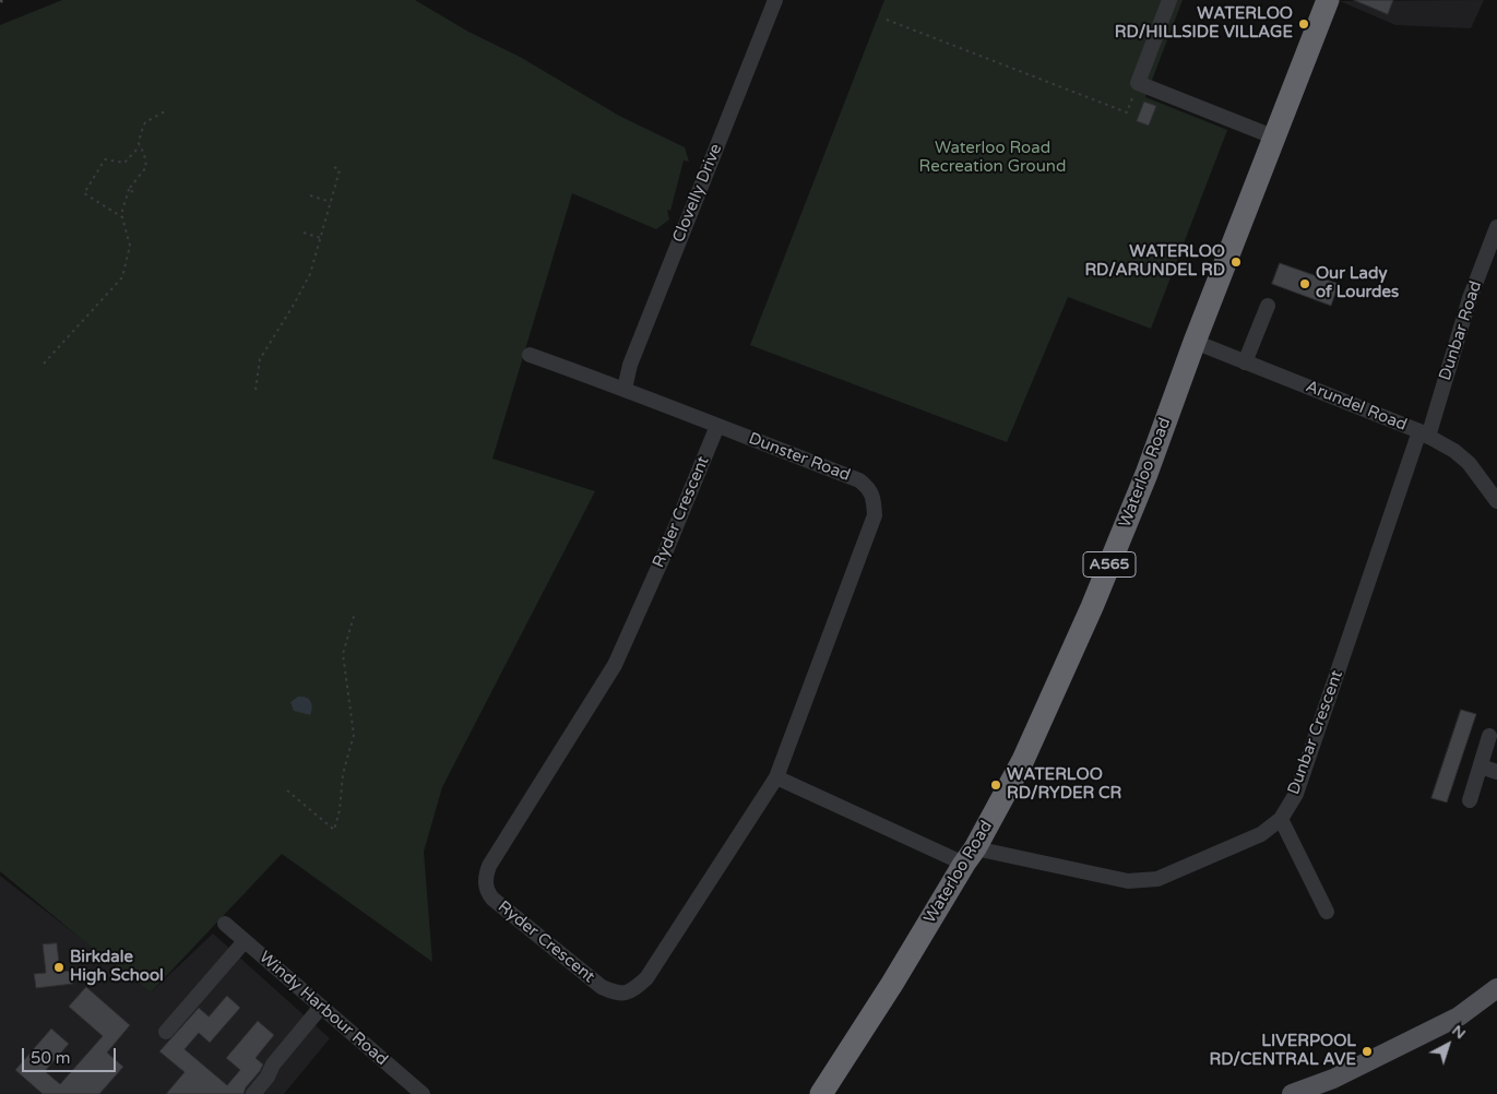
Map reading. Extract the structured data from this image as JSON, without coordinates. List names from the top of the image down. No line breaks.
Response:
{"streets":{"highway":["Waterloo Road","A565"],"street":["Clovelly Drive","Dunbar Road","Arundel Road","Dunster Road","Ryder Crescent","Dunbar Crescent","Windy Harbour Road"]},"crossings":[["Clovelly Drive","Dunster Road"],["Dunbar Road","Arundel Road"],["Dunbar Road","Dunbar Crescent"],["Arundel Road","Waterloo Road"],["Arundel Road","Dunbar Crescent"],["Dunster Road","Ryder Crescent"],["Waterloo Road","Dunbar Crescent"]],"parks":["Waterloo Road Recreation Ground"],"places":["WATERLOO RD/HILLSIDE VILLAGE","WATERLOO RD/ARUNDEL RD","Our Lady of Lourdes","WATERLOO RD/RYDER CR","Birkdale High School","LIVERPOOL RD/CENTRAL AVE"],"scale_bar":"50 m","north":"top right"}
